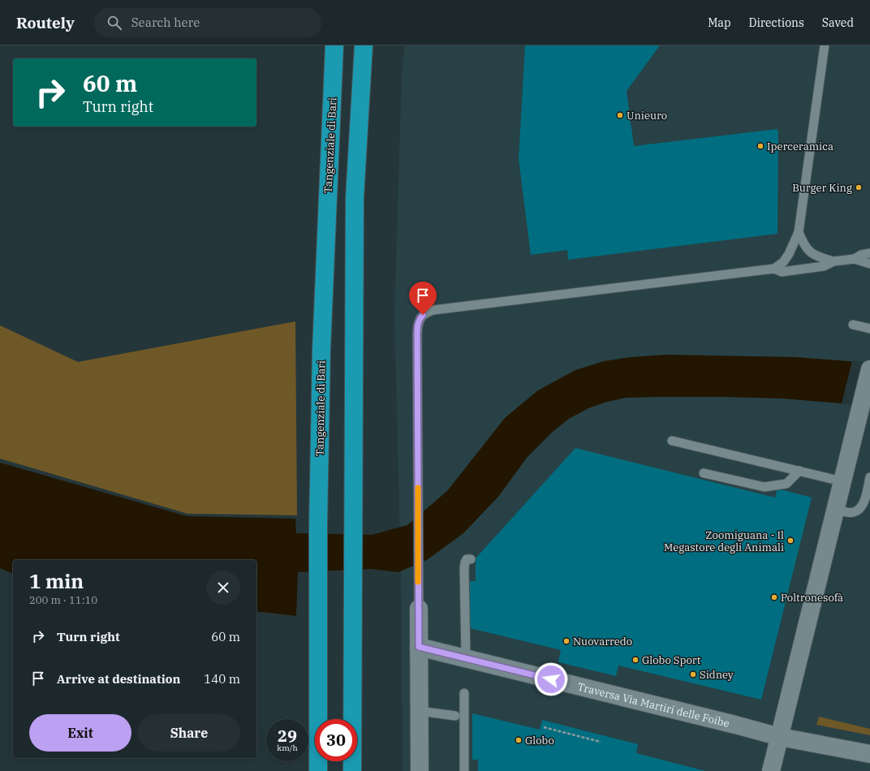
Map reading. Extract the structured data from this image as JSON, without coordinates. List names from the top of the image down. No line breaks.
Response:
{"streets":{"highway":["Tangenziale di Bari"],"street":["Traversa Via Martiri delle Foibe"]},"places":["Unieuro","Iperceramica","Burger King","Zoomiguana - Il Megastore degli Animali","Poltronesofà","Nuovarredo","Globo Sport","Sidney","Globo"],"page":{"header":"Routely","search":"Search here","nav":["Map","Directions","Saved"],"turn":["60 m","Turn right"],"heading":["1 min","200 m · 11:10"],"list":[{"name":"Turn right","value":"60 m"},{"name":"Arrive at destination","value":"140 m"}],"buttons":["Exit","Share"],"speed":"29 km/h","limit":"30"}}
